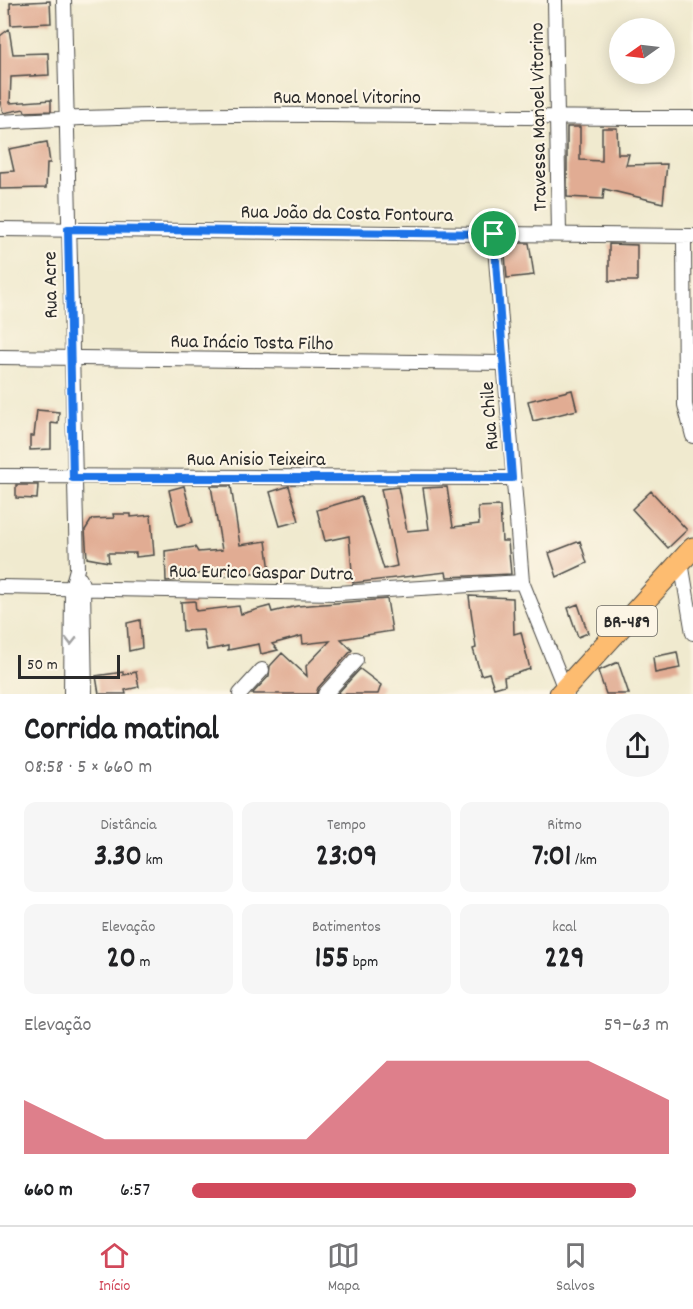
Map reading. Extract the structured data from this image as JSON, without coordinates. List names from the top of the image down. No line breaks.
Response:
{"streets":{"main road":["BR-489"],"street":["Rua Monoel Vitorino","Travessa Manoel Vitorino","Rua João da Costa Fontoura","Rua Acre","Rua Inácio Tosta Filho","Rua Chile","Rua Anisio Teixeira","Rua Eurico Gaspar Dutra"]},"crossings":[["Rua Monoel Vitorino","Travessa Manoel Vitorino"],["Rua Monoel Vitorino","Rua Acre"],["Travessa Manoel Vitorino","Rua João da Costa Fontoura"],["Rua João da Costa Fontoura","Rua Acre"],["Rua João da Costa Fontoura","Rua Chile"],["Rua Acre","Rua Inácio Tosta Filho"],["Rua Acre","Rua Anisio Teixeira"],["Rua Acre","Rua Eurico Gaspar Dutra"],["Rua Inácio Tosta Filho","Rua Chile"],["Rua Chile","Rua Anisio Teixeira"],["Rua Chile","Rua Eurico Gaspar Dutra"],["Rua Chile","BR-489"]],"scale_bar":"50 m","north":"left","page":{"scale":"50 m","heading":["Corrida matinal","08:58 · 5 × 660 m"],"stats":[["Distância","3.30 km"],["Tempo","23:09"],["Ritmo","7:01 /km"],["Elevação","20 m"],["Batimentos","155 bpm"],["kcal","229"]],"chart":["Elevação","59–63 m"],"list":[{"name":"660 m","note":"6:57"}],"tabs":["Início","Mapa","Salvos"]}}
